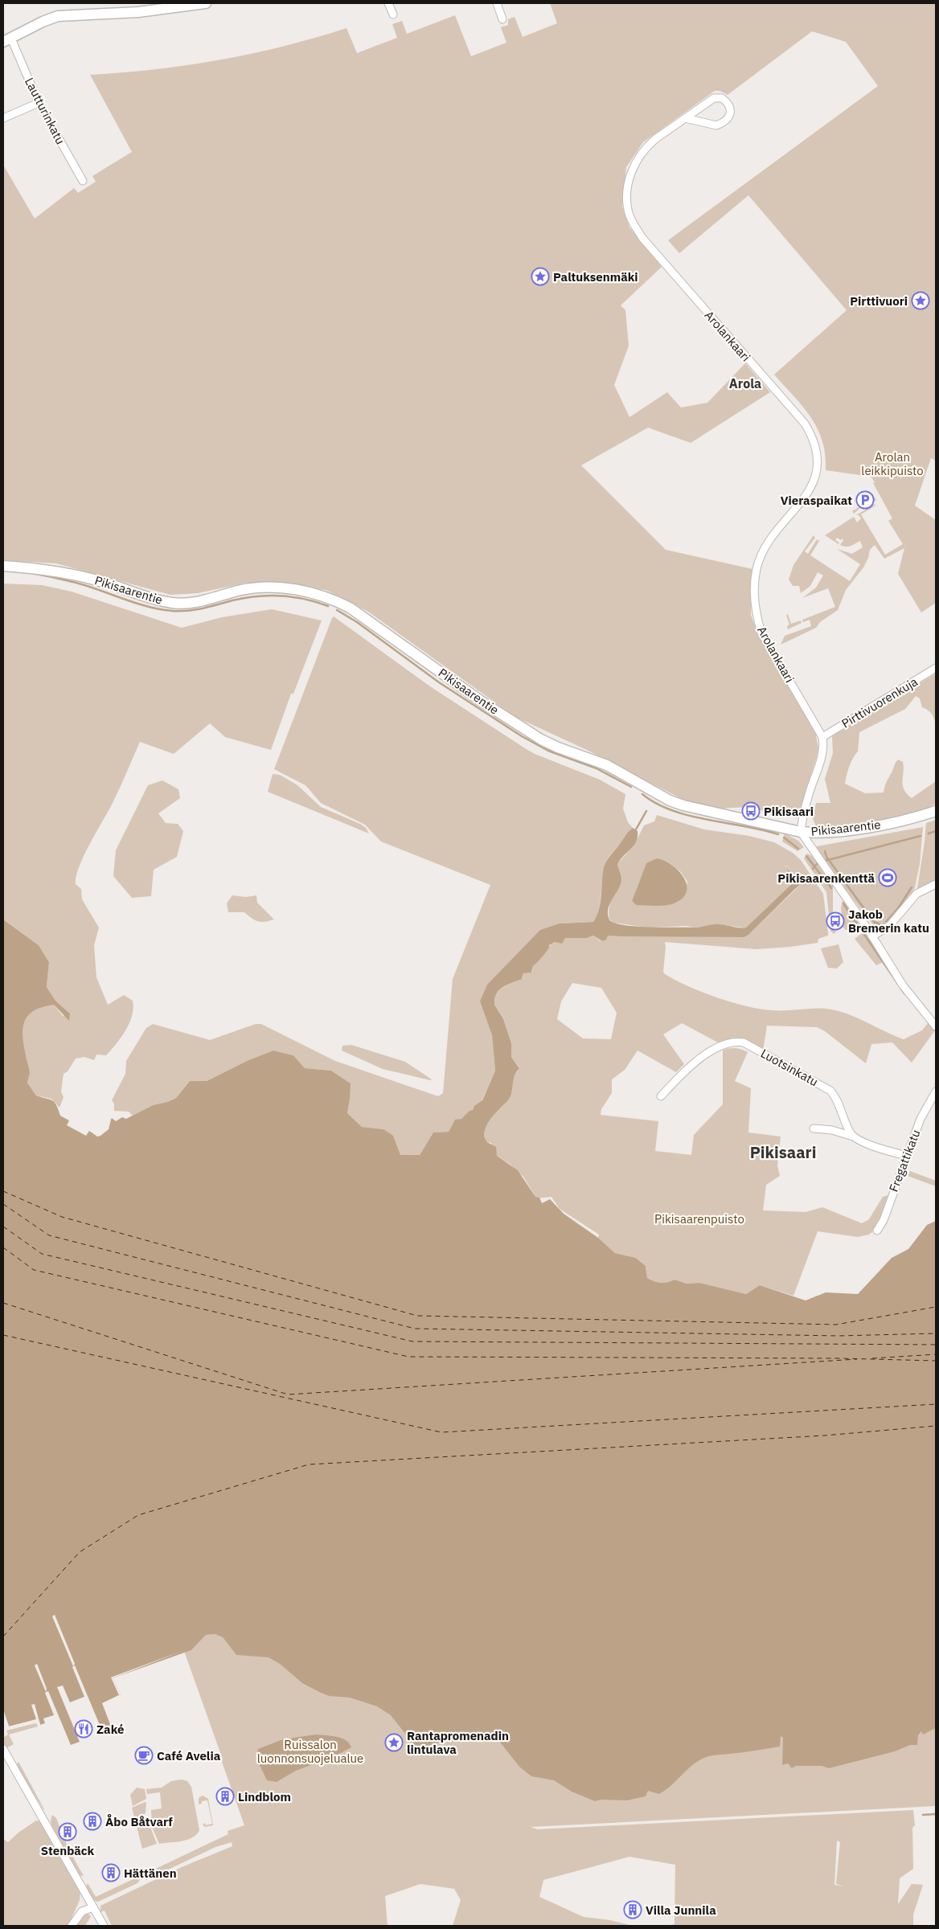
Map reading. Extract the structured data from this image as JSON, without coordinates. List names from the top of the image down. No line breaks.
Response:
{"streets":{"street":["Lautturinkatu","Arolankaari","Pikisaarentie","Pirttivuorenkuja","Luotsinkatu","Fregattikatu"]},"crossings":[["Arolankaari","Pirttivuorenkuja"]],"districts":["Arola","Pikisaari"],"parks":["Arolan leikkipuisto","Pikisaarenpuisto","Ruissalon luonnonsuojelualue"],"places":{"place":["Paltuksenmäki","Pirttivuori","Rantapromenadin lintulava"],"parking":["Vieraspaikat"],"bus stop":["Pikisaari","Jakob Bremerin katu"],"sports":["Pikisaarenkenttä"],"restaurant":["Zaké"],"cafe":["Café Avelia"],"building":["Lindblom","Åbo Båtvarf","Stenbäck","Hättänen","Villa Junnila"]}}
